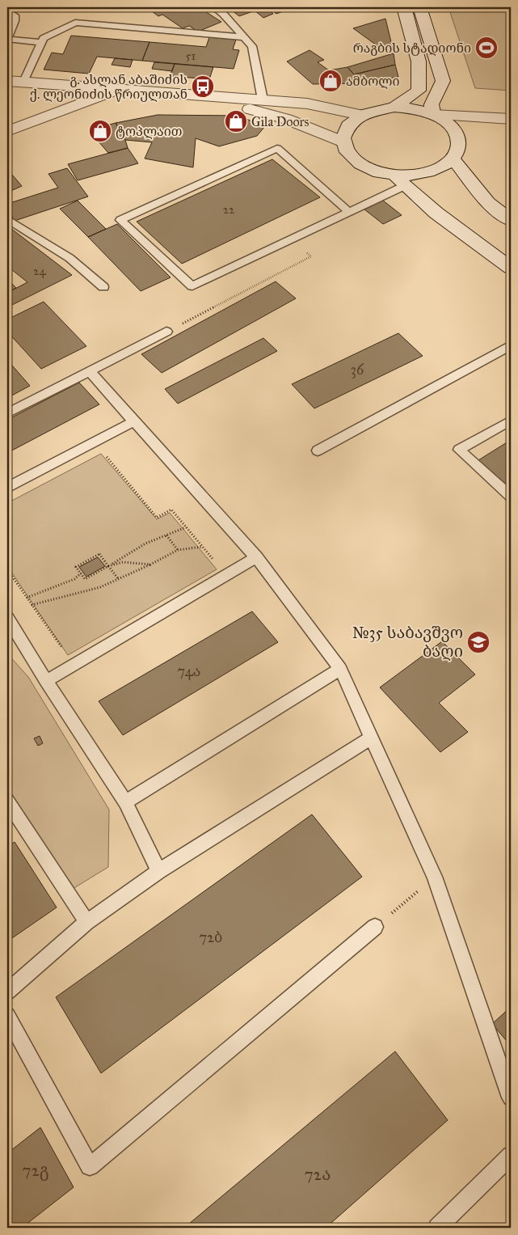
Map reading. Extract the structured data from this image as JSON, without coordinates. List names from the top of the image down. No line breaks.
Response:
{"places":{"sports":["რაგბის სტადიონი"],"shop":["ამბოლი","Gila Doors","ტოპლაით"],"bus stop":["გ. ასლან აბაშიძის ქ. ლეონიძის წრიულთან"],"school or university":["№35 საბავშვო ბაღი"]},"house_numbers":["51","22","24","36","74ა","72ბ","72გ","72ა"]}
